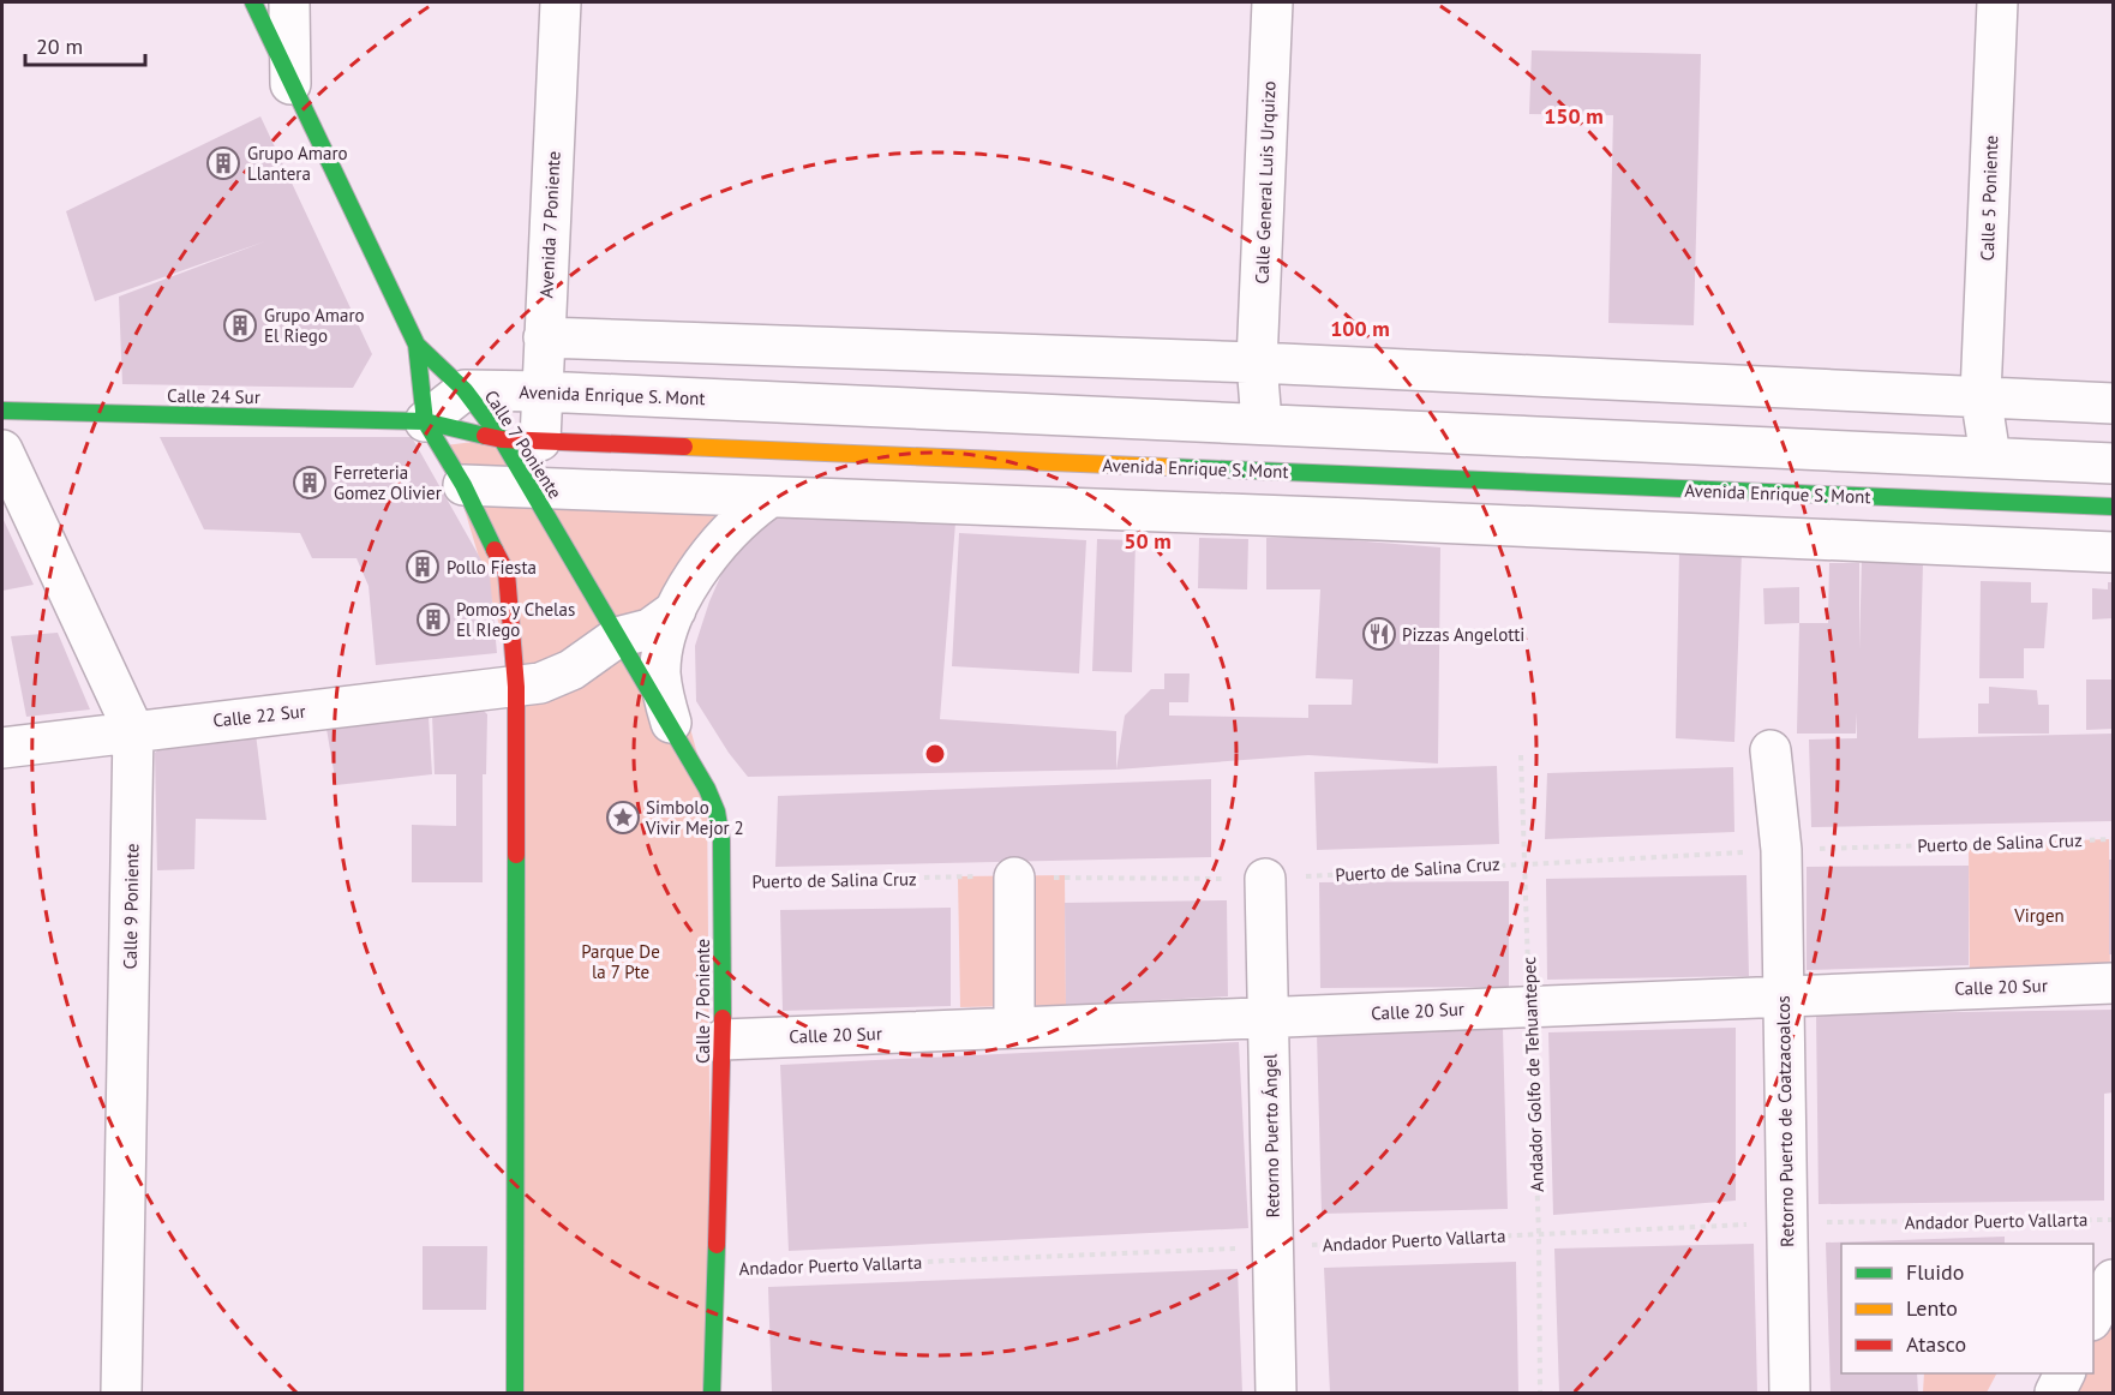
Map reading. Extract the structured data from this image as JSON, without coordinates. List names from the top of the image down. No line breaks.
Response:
{"streets":{"main road":["Avenida Enrique S. Mont","Calle 24 Sur","Calle 7 Poniente"],"street":["Calle General Luis Urquizo","Calle 5 Poniente","Avenida 7 Poniente","Calle 22 Sur","Calle 9 Poniente","Calle 20 Sur","Retorno Puerto de Coatzacoalcos","Retorno Puerto Ángel"],"path":["Puerto de Salina Cruz","Andador Golfo de Tehuantepec","Andador Puerto Vallarta"]},"crossings":[["Calle General Luis Urquizo","Avenida Enrique S. Mont"],["Calle 5 Poniente","Avenida Enrique S. Mont"],["Avenida 7 Poniente","Avenida Enrique S. Mont"],["Avenida Enrique S. Mont","Calle 24 Sur"],["Avenida Enrique S. Mont","Calle 7 Poniente"],["Calle 7 Poniente","Calle 22 Sur"],["Calle 7 Poniente","Puerto de Salina Cruz"],["Calle 7 Poniente","Calle 20 Sur"],["Calle 7 Poniente","Andador Puerto Vallarta"],["Calle 22 Sur","Calle 9 Poniente"],["Puerto de Salina Cruz","Andador Golfo de Tehuantepec"],["Puerto de Salina Cruz","Retorno Puerto de Coatzacoalcos"],["Puerto de Salina Cruz","Retorno Puerto Ángel"],["Calle 20 Sur","Andador Golfo de Tehuantepec"],["Calle 20 Sur","Retorno Puerto de Coatzacoalcos"],["Calle 20 Sur","Retorno Puerto Ángel"],["Andador Golfo de Tehuantepec","Andador Puerto Vallarta"],["Retorno Puerto de Coatzacoalcos","Andador Puerto Vallarta"],["Retorno Puerto Ángel","Andador Puerto Vallarta"]],"parks":["Virgen","Parque De la 7 Pte"],"places":{"building":["Grupo Amaro Llantera","Grupo Amaro El Riego","Ferreteria Gomez Olivier","Pollo Fiesta","Pomos y Chelas El RIego"],"restaurant":["Pizzas Angelotti"],"place":["Simbolo Vivir Mejor 2"]},"legend":["Fluido","Lento","Atasco"],"scale_bar":"20 m","rings":["150 m","100 m","50 m"]}
